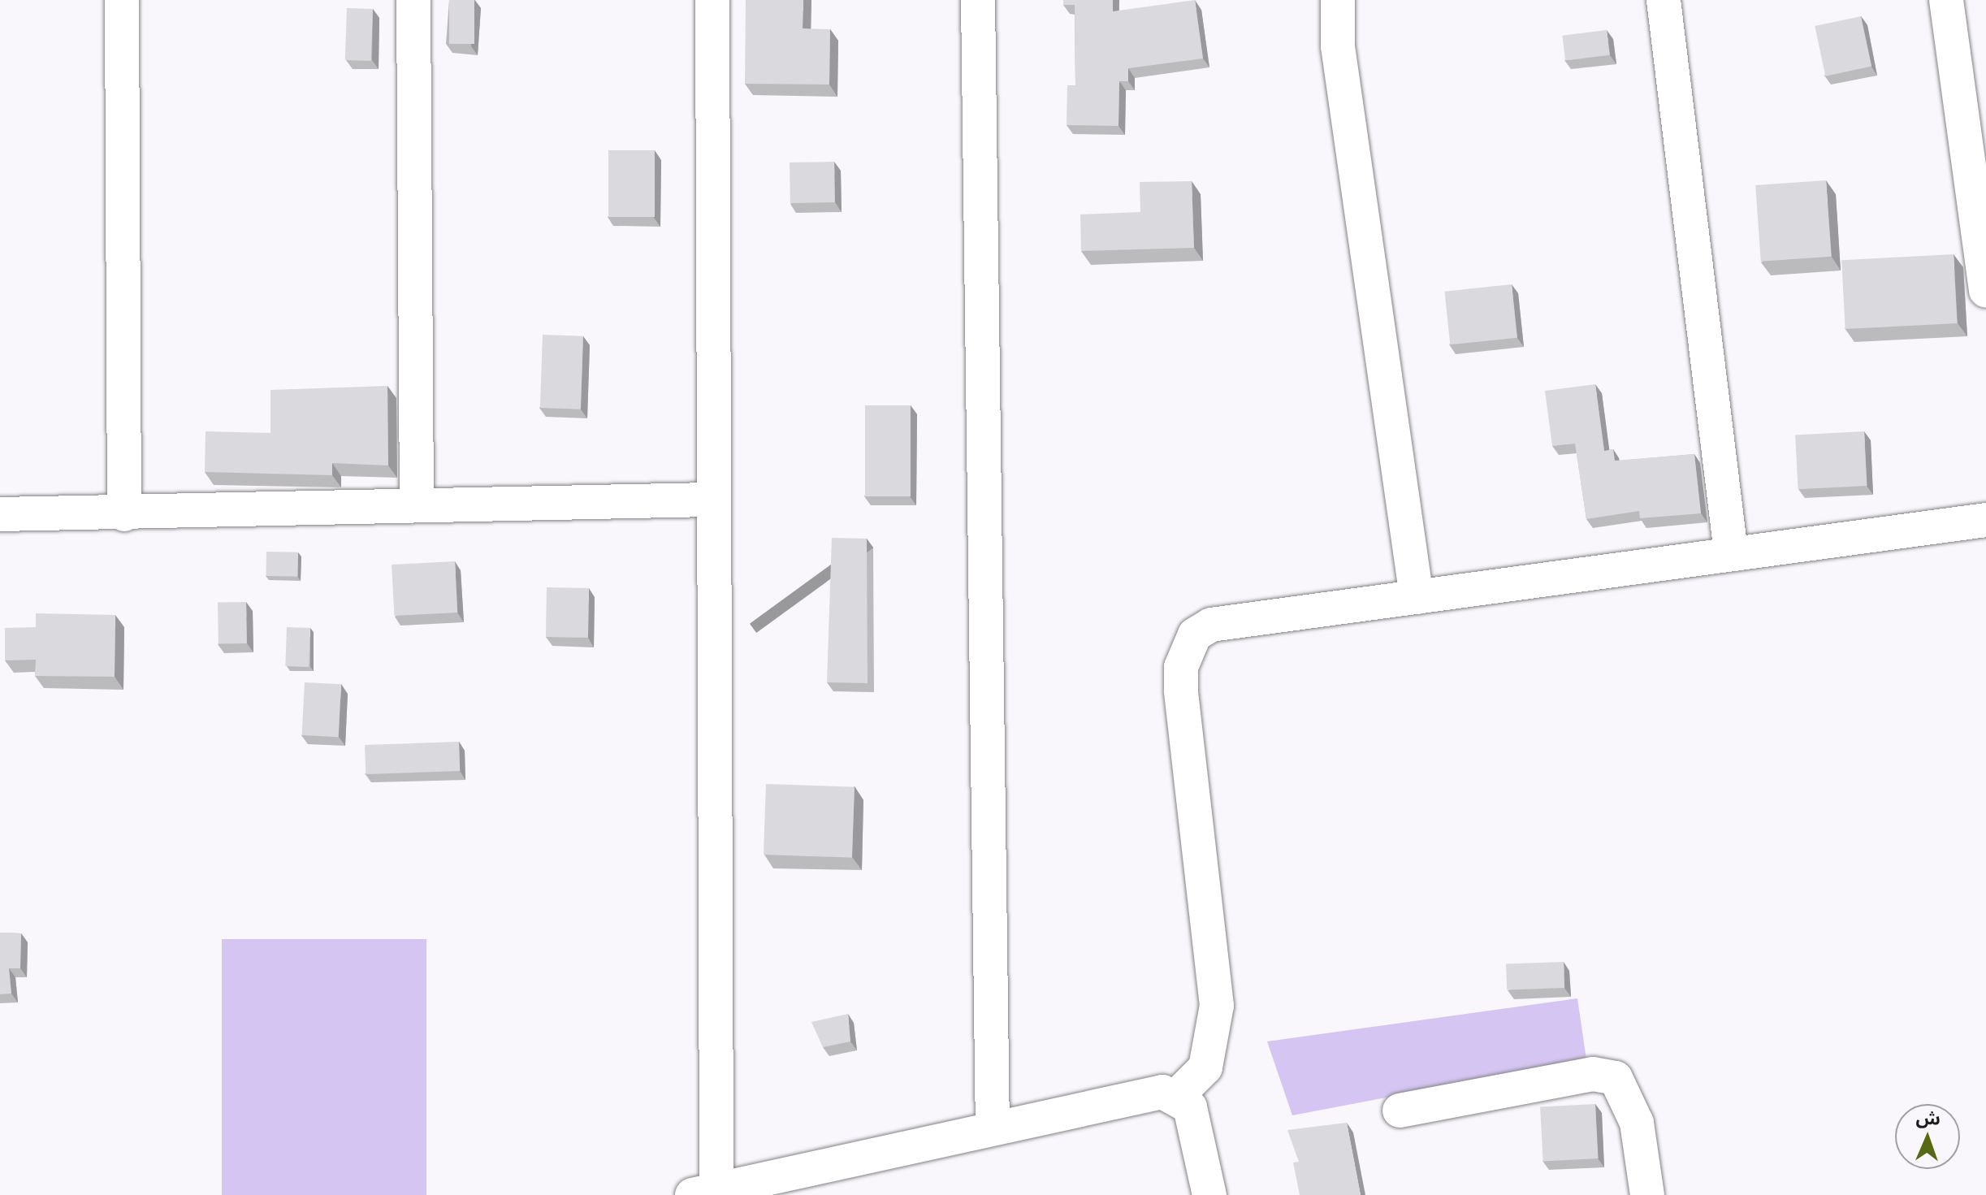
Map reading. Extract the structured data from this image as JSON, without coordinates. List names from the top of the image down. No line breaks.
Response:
{"north":"top"}
